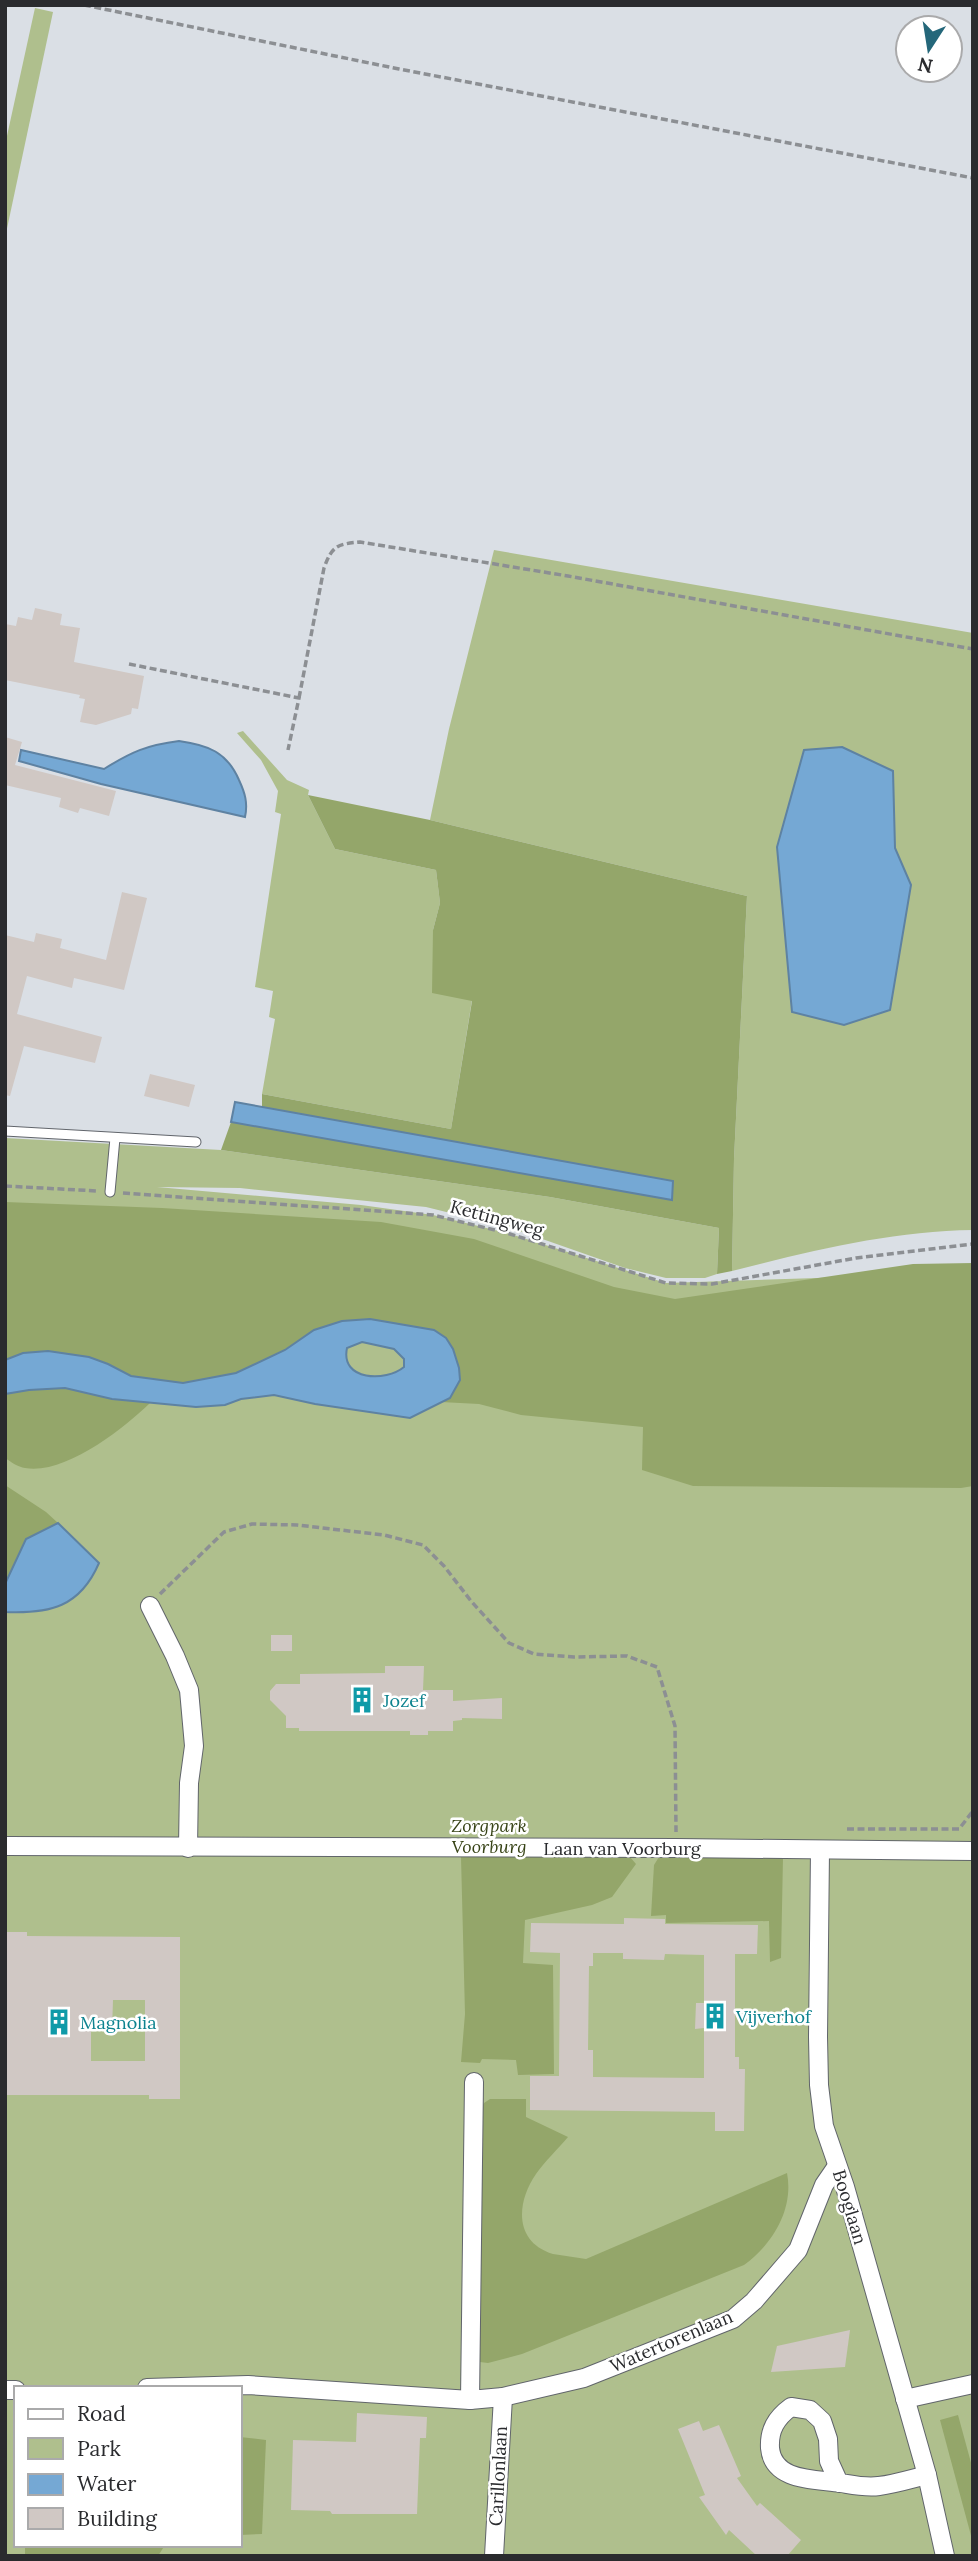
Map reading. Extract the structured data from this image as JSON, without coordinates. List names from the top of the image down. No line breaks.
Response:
{"streets":{"street":["Laan van Voorburg","Booglaan","Watertorenlaan","Carillonlaan"],"path":["Kettingweg"]},"crossings":[["Laan van Voorburg","Booglaan"],["Booglaan","Watertorenlaan"],["Watertorenlaan","Carillonlaan"]],"parks":["Zorgpark Voorburg"],"places":{"building":["Jozef","Vijverhof","Magnolia"]},"legend":["Road","Park","Water","Building"],"north":"bottom"}
